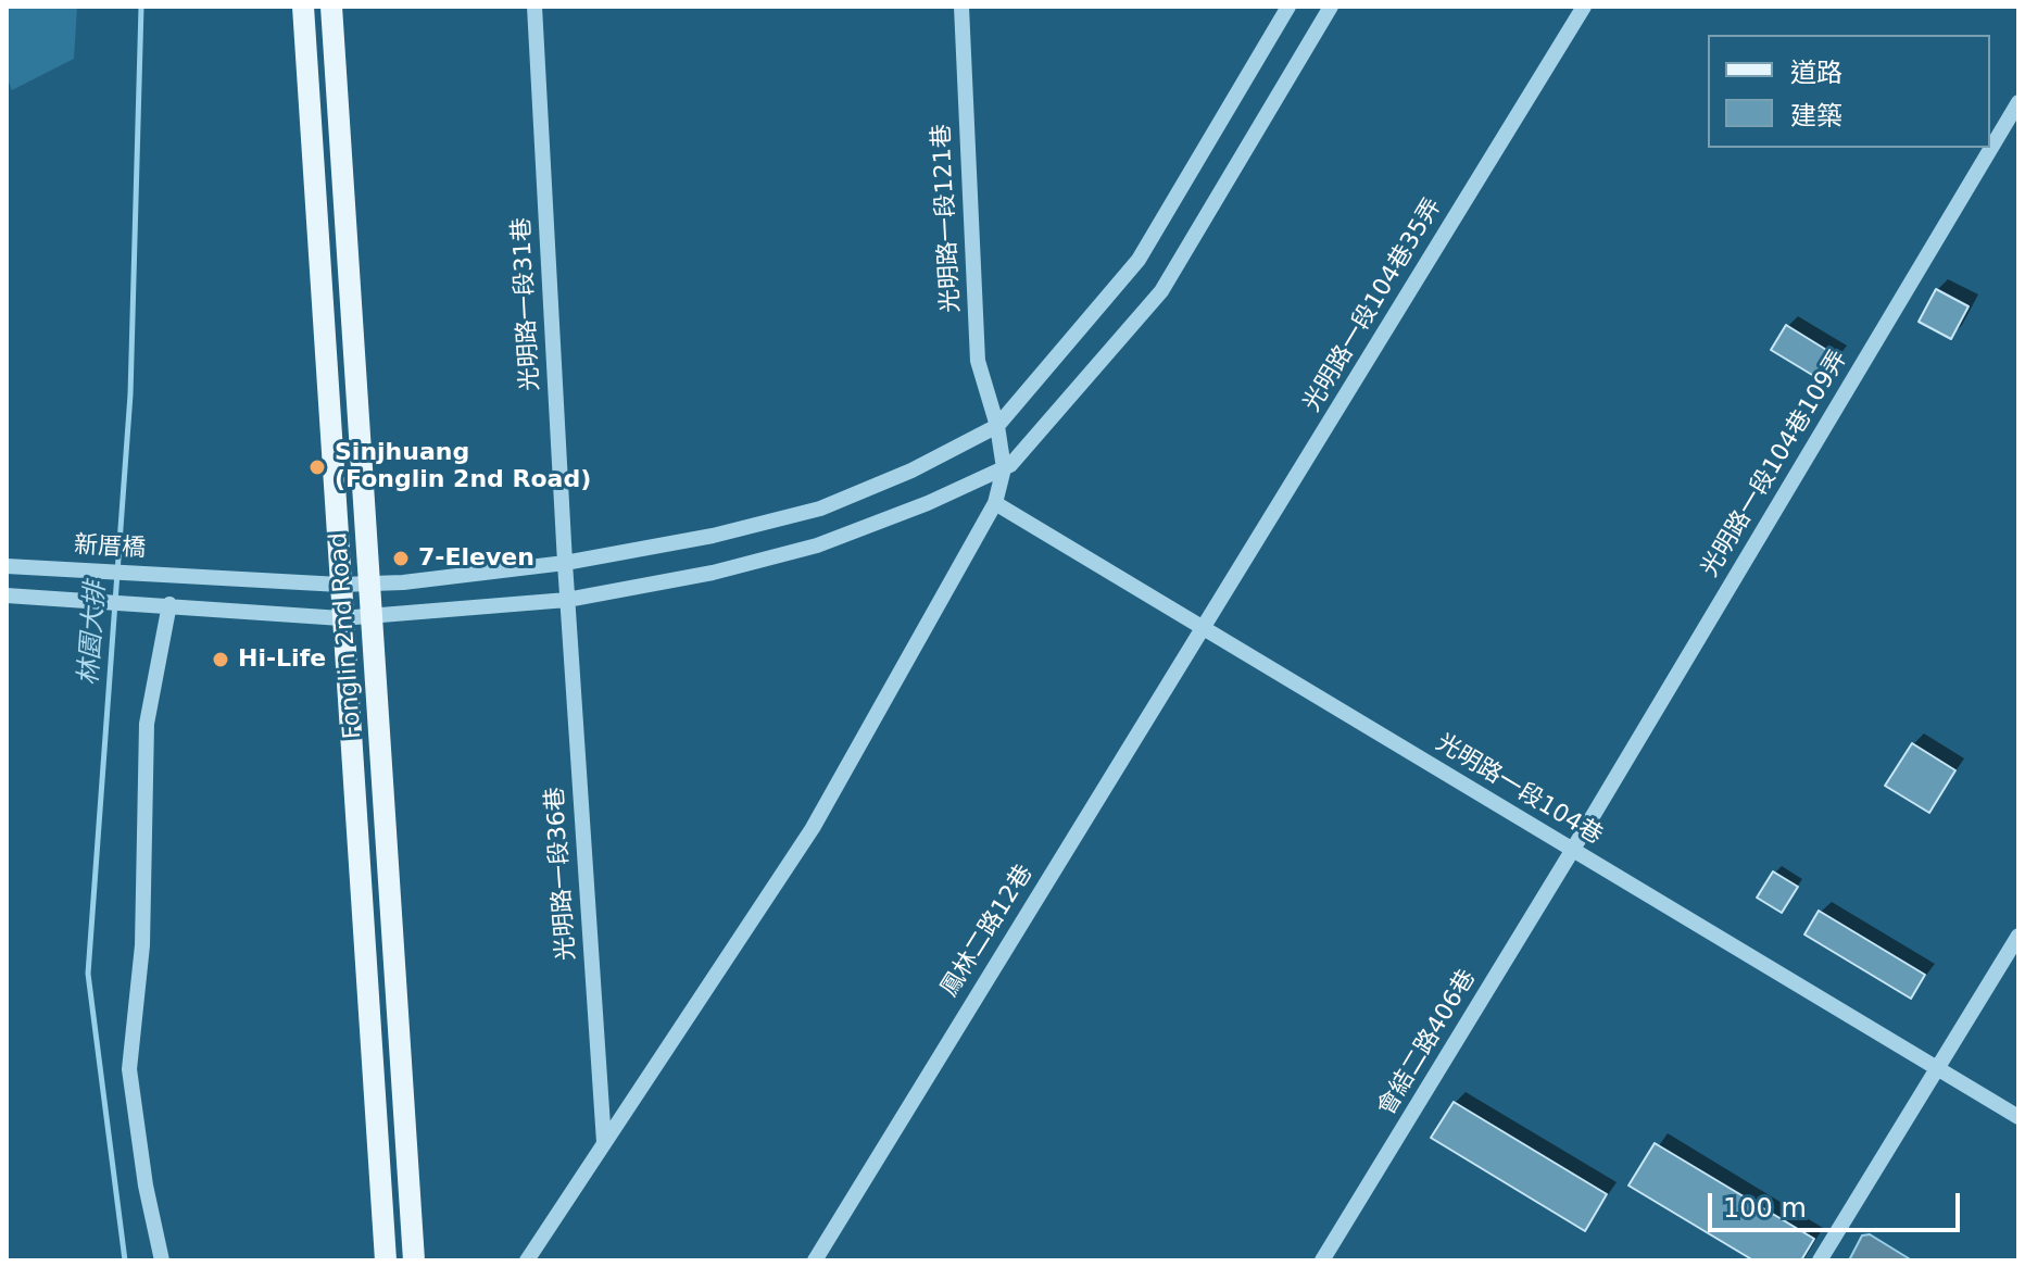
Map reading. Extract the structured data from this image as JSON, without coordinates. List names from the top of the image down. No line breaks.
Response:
{"streets":{"main road":["Fonglin 2nd Road"],"street":["光明路一段121巷","光明路一段31巷","光明路一段104巷35弄","光明路一段104巷109弄","新厝橋","光明路一段104巷","光明路一段36巷","鳳林二路12巷","會結二路406巷"]},"crossings":[["光明路一段121巷","新厝橋"],["光明路一段31巷","新厝橋"],["光明路一段31巷","光明路一段36巷"],["光明路一段104巷35弄","光明路一段104巷"],["光明路一段104巷35弄","鳳林二路12巷"],["光明路一段104巷109弄","光明路一段104巷"],["光明路一段104巷109弄","會結二路406巷"],["新厝橋","Fonglin 2nd Road"],["光明路一段104巷","鳳林二路12巷"],["光明路一段104巷","會結二路406巷"]],"water":["林園大排"],"places":["Sinjhuang (Fonglin 2nd Road)","7-Eleven","Hi-Life"],"legend":["道路","建築"],"scale_bar":"100 m"}
